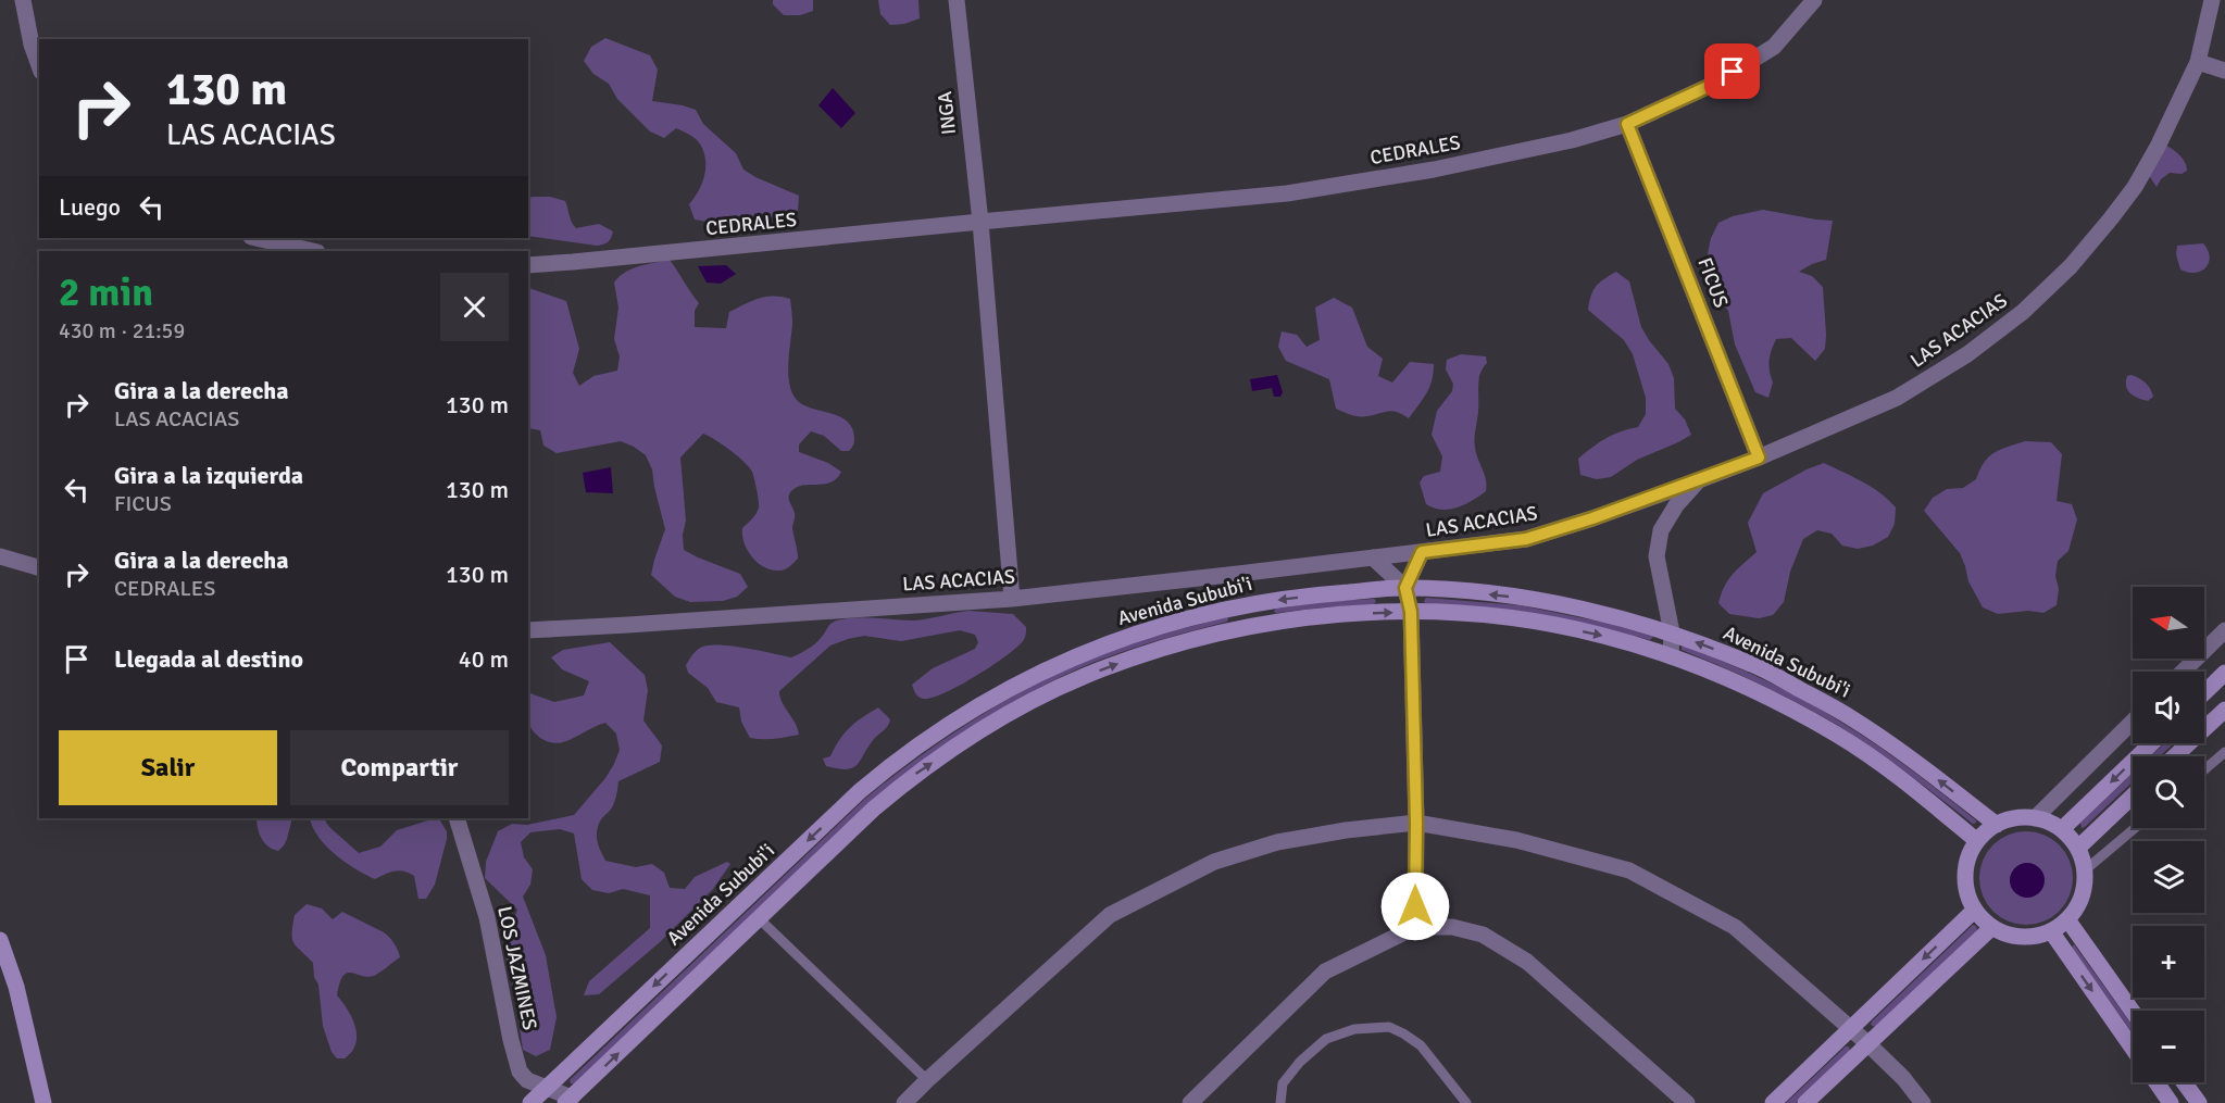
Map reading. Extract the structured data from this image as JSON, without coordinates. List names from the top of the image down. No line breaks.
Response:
{"streets":{"street":["INGA","CEDRALES","FICUS","LAS ACACIAS","Avenida Sububi'i","LOS JAZMINES"]},"crossings":[["INGA","CEDRALES"],["CEDRALES","FICUS"],["FICUS","LAS ACACIAS"],["Avenida Sububi'i","LOS JAZMINES"]],"north":"left","page":{"turn":["130 m","LAS ACACIAS"],"then":"Luego","heading":["2 min","430 m · 21:59"],"list":[{"name":"Gira a la derecha","note":"LAS ACACIAS","value":"130 m"},{"name":"Gira a la izquierda","note":"FICUS","value":"130 m"},{"name":"Gira a la derecha","note":"CEDRALES","value":"130 m"},{"name":"Llegada al destino","value":"40 m"}],"map_buttons":["+","−"],"buttons":["Salir","Compartir"]}}
